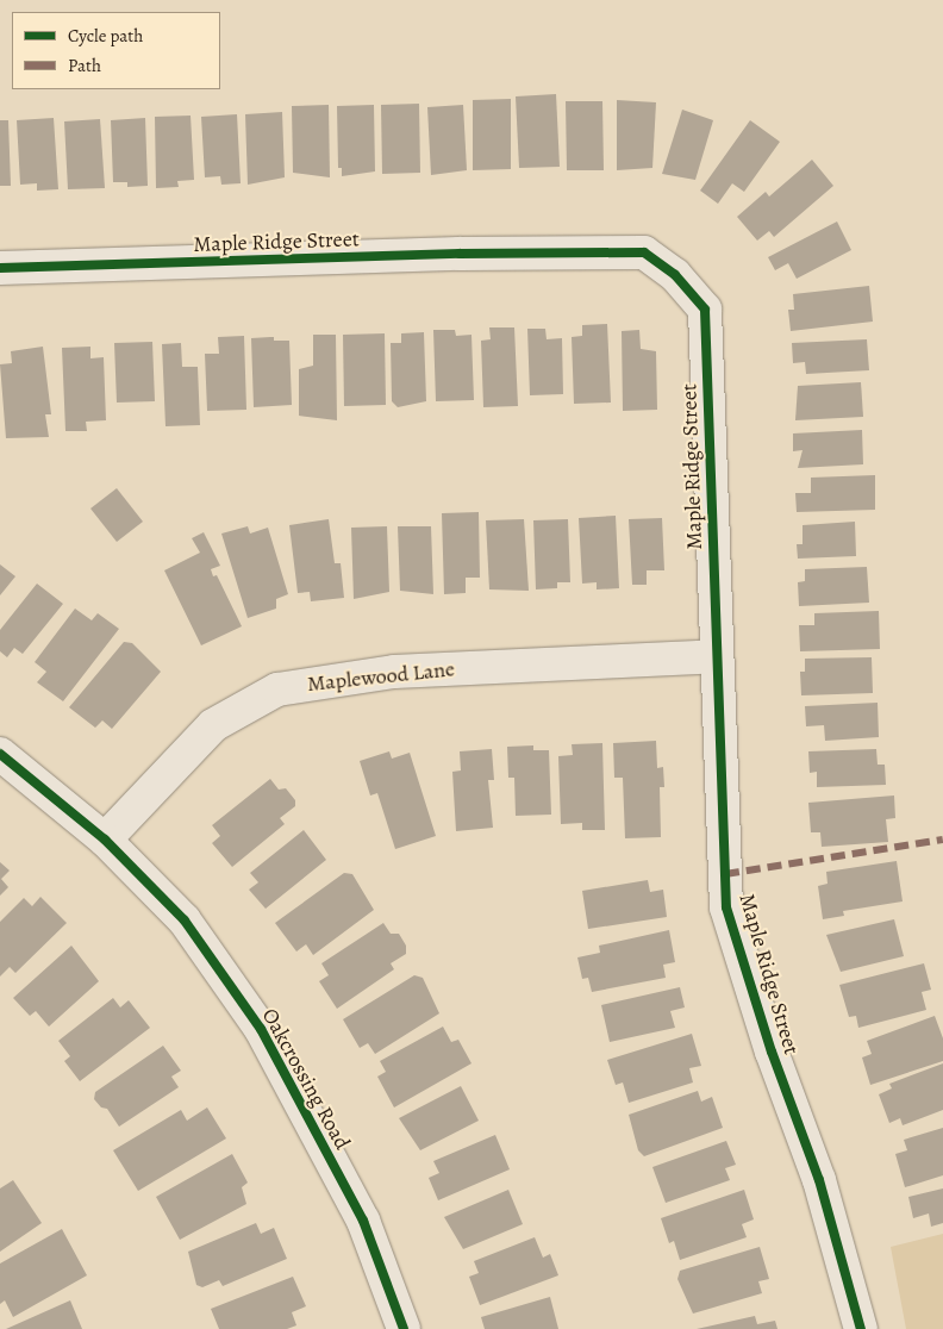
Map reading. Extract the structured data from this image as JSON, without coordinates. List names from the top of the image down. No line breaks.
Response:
{"streets":{"street":["Maple Ridge Street","Maplewood Lane","Oakcrossing Road"]},"crossings":[["Maple Ridge Street","Maplewood Lane"],["Maplewood Lane","Oakcrossing Road"]],"legend":["Cycle path","Path"]}
